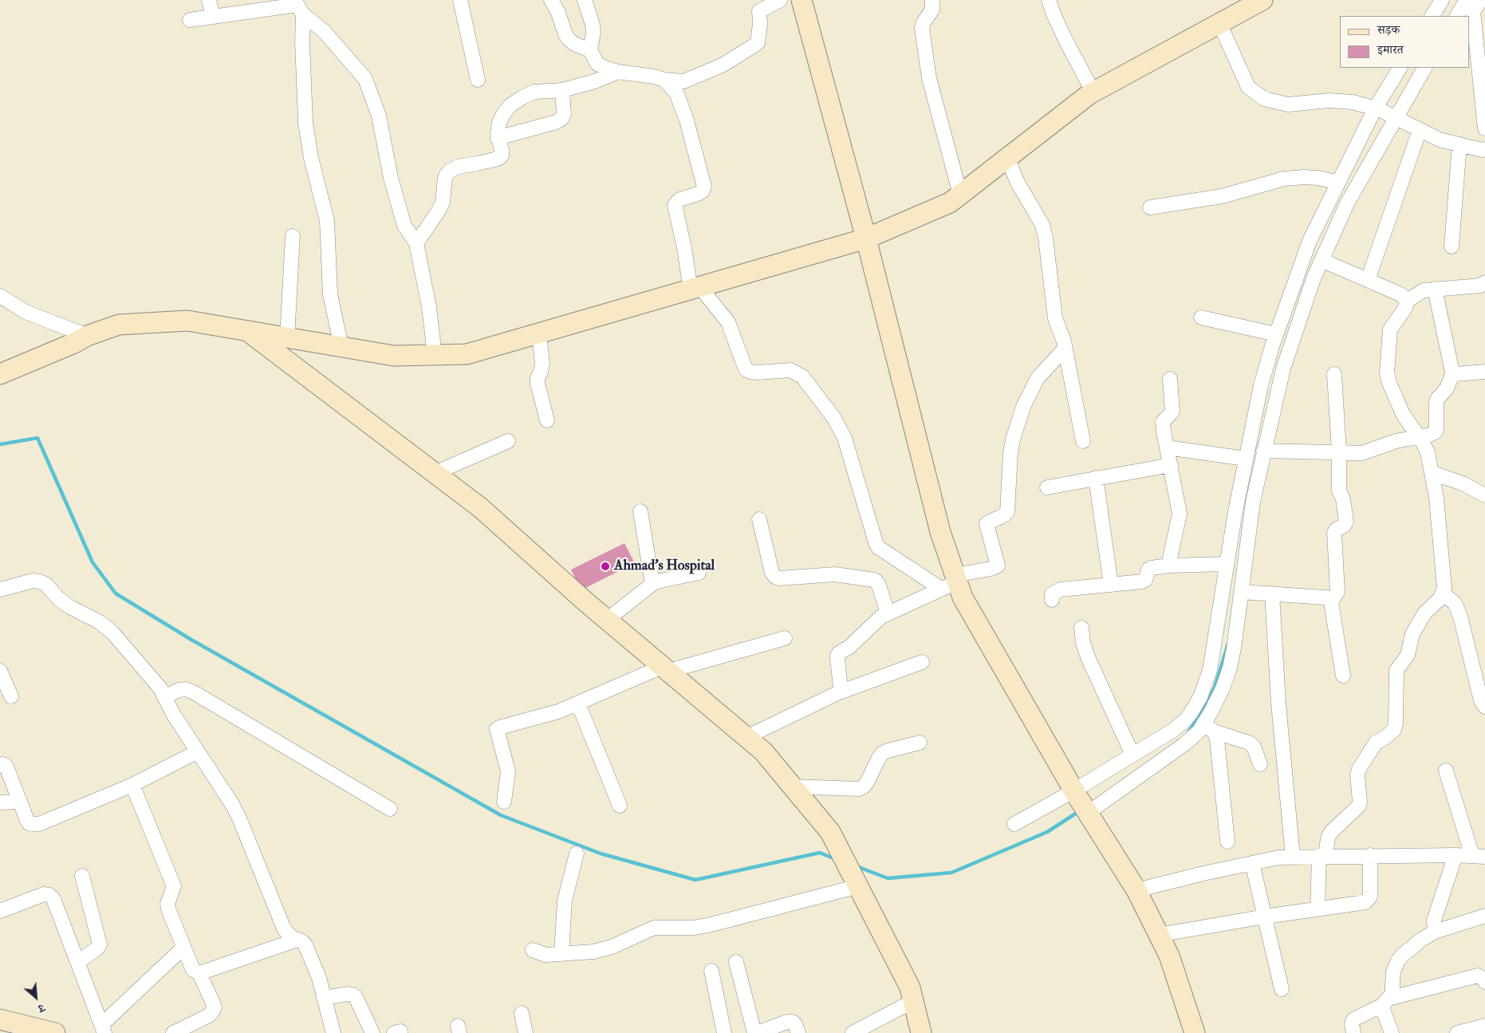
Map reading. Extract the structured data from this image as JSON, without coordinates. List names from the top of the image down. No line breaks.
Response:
{"places":["Ahmad's Hospital"],"legend":["सड़क","इमारत"],"north":"bottom right"}
